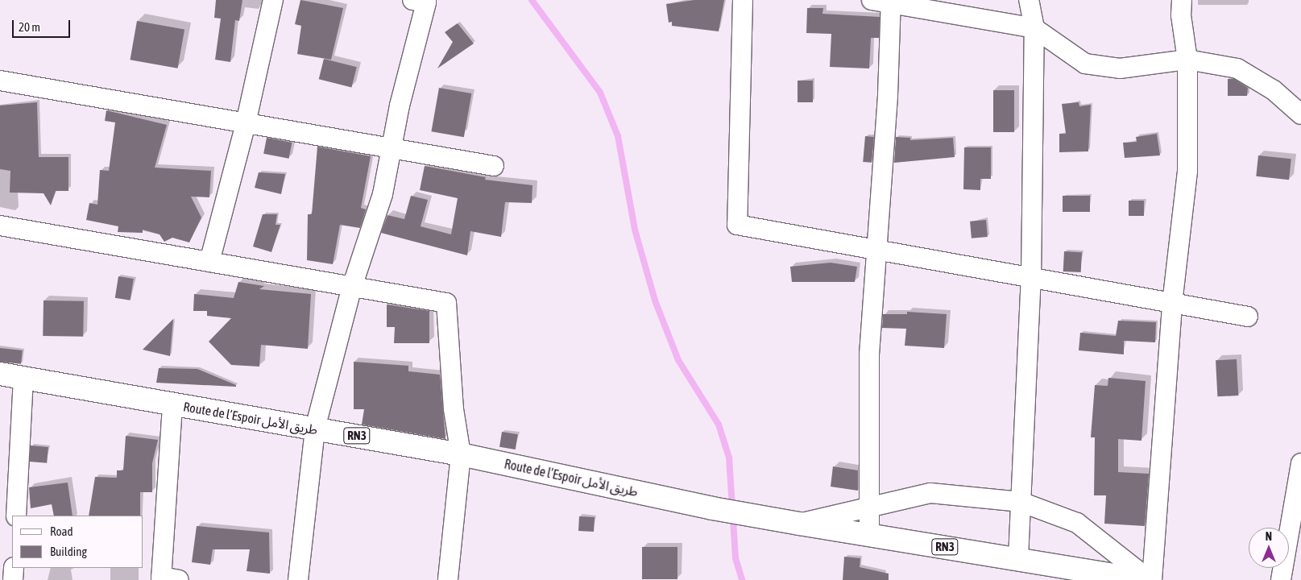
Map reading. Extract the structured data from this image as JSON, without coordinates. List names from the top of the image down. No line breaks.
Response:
{"streets":{"highway":["Route de l’Espoir طريق الأمل","RN3"]},"legend":["Road","Building"],"scale_bar":"20 m","north":"top"}
